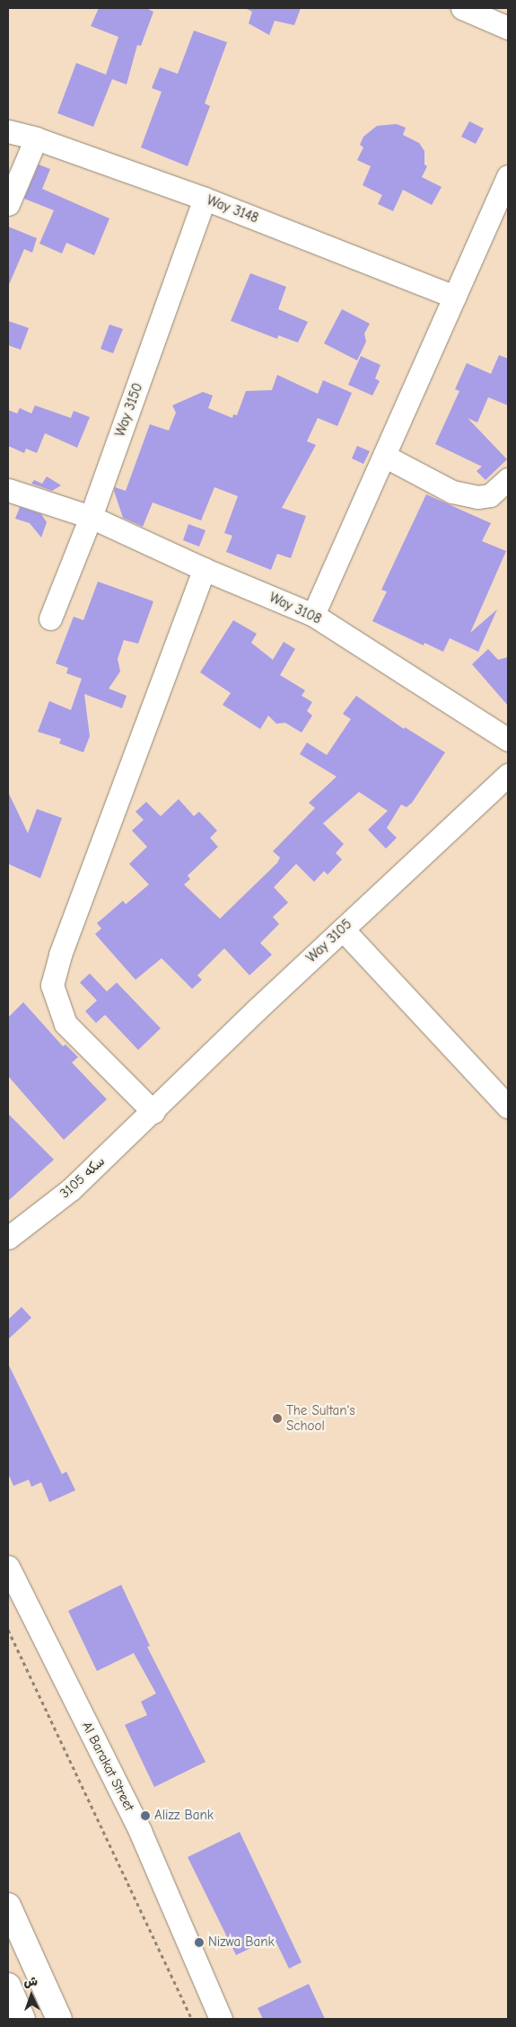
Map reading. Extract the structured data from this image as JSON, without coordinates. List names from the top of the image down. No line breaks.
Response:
{"streets":{"street":["Way 3148","Way 3150","Way 3108","Way 3105","سكه 3105","Al Barakat Street"]},"crossings":[["Way 3148","Way 3150"],["Way 3150","Way 3108"],["Way 3105","سكه 3105"]],"places":["The Sultan's School","Alizz Bank","Nizwa Bank"],"north":"top"}
